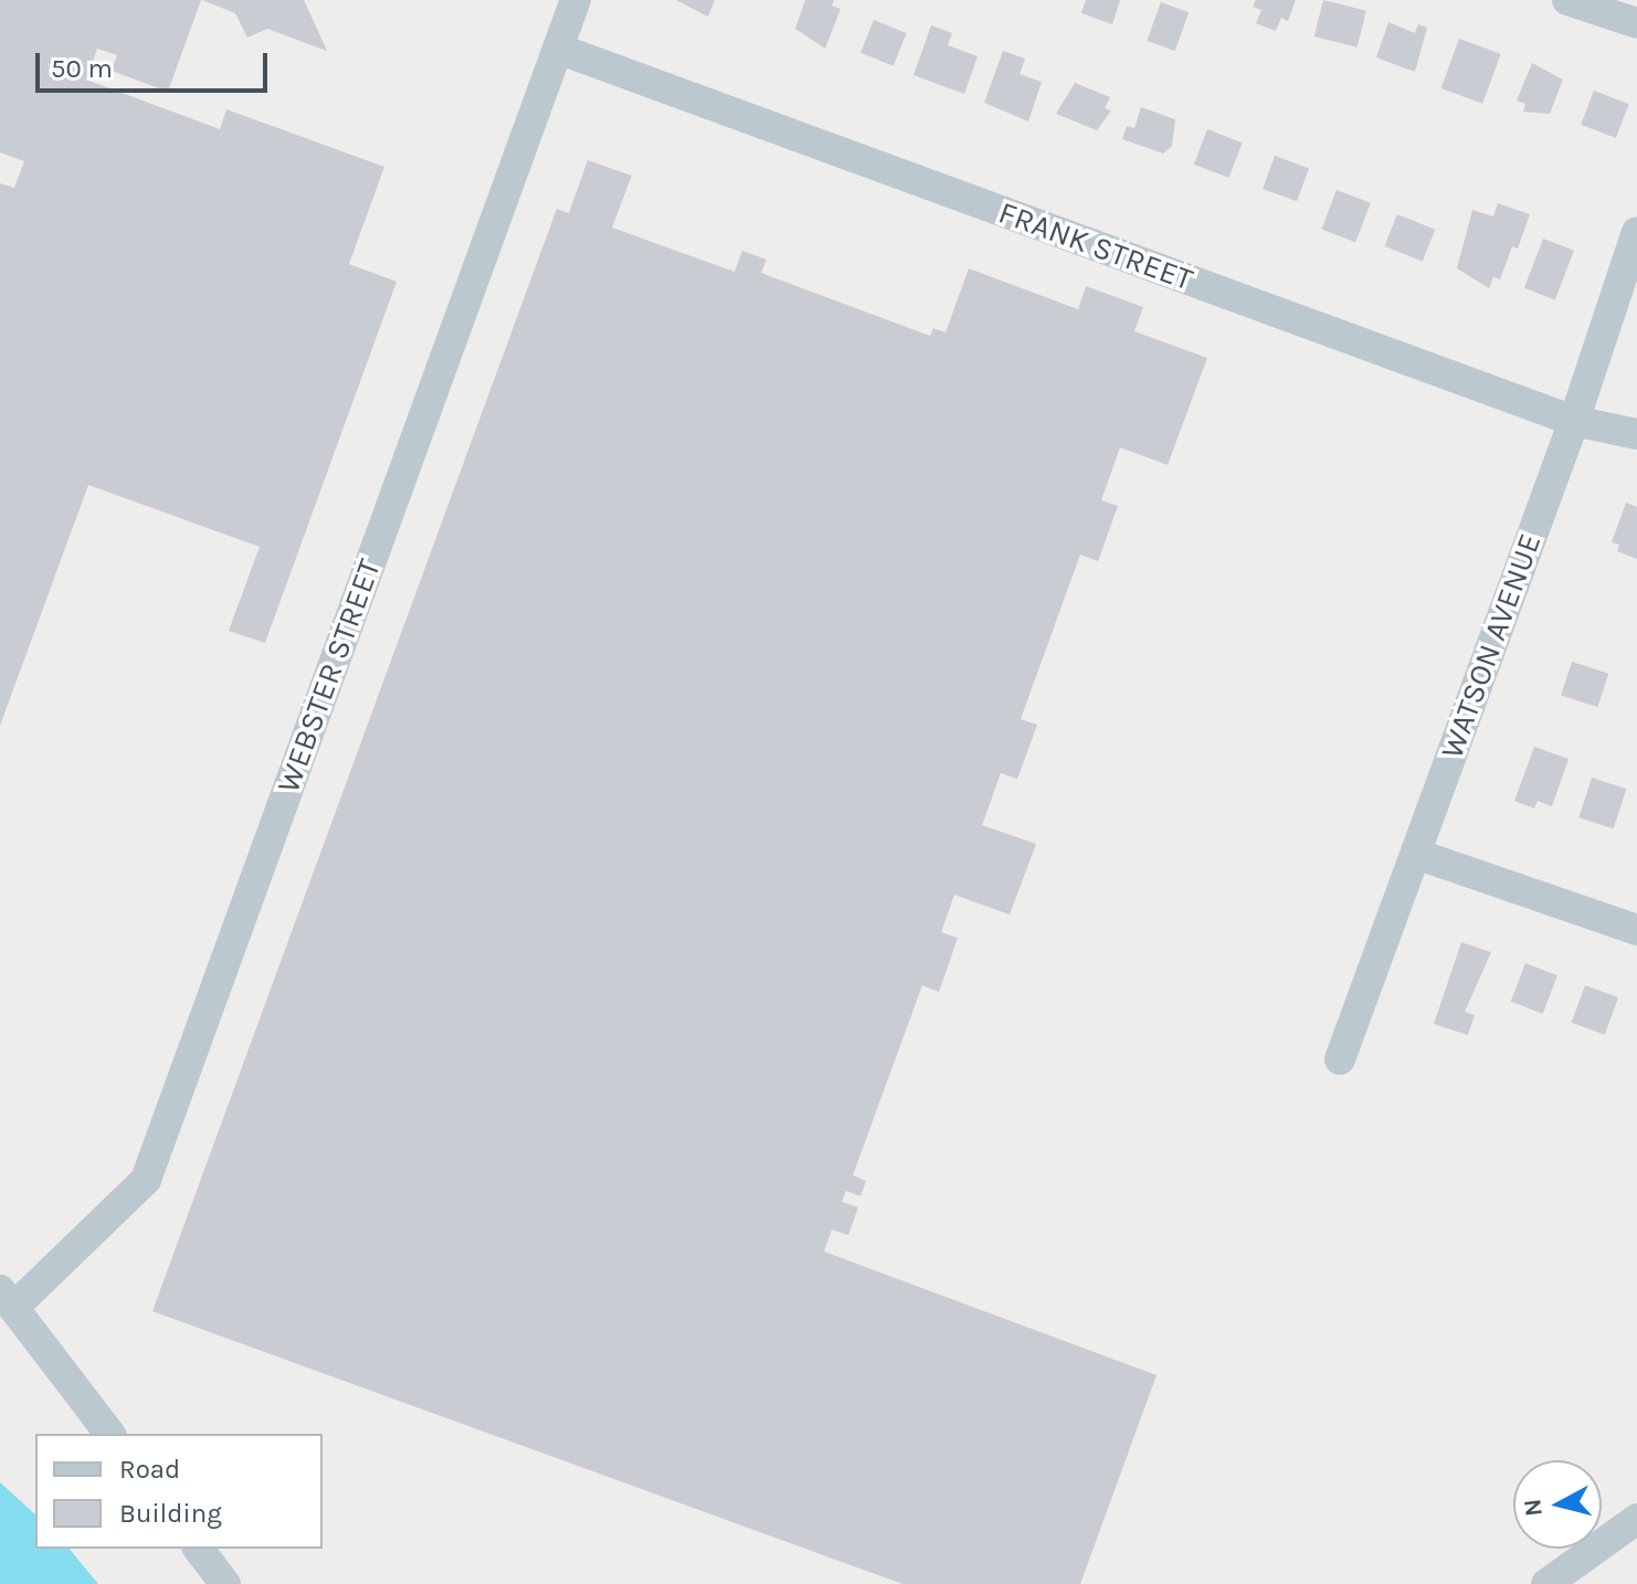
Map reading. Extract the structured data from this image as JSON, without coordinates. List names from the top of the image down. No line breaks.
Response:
{"streets":{"street":["FRANK STREET","WATSON AVENUE","WEBSTER STREET"]},"crossings":[["FRANK STREET","WATSON AVENUE"],["FRANK STREET","WEBSTER STREET"]],"legend":["Road","Building"],"scale_bar":"50 m","north":"left"}
